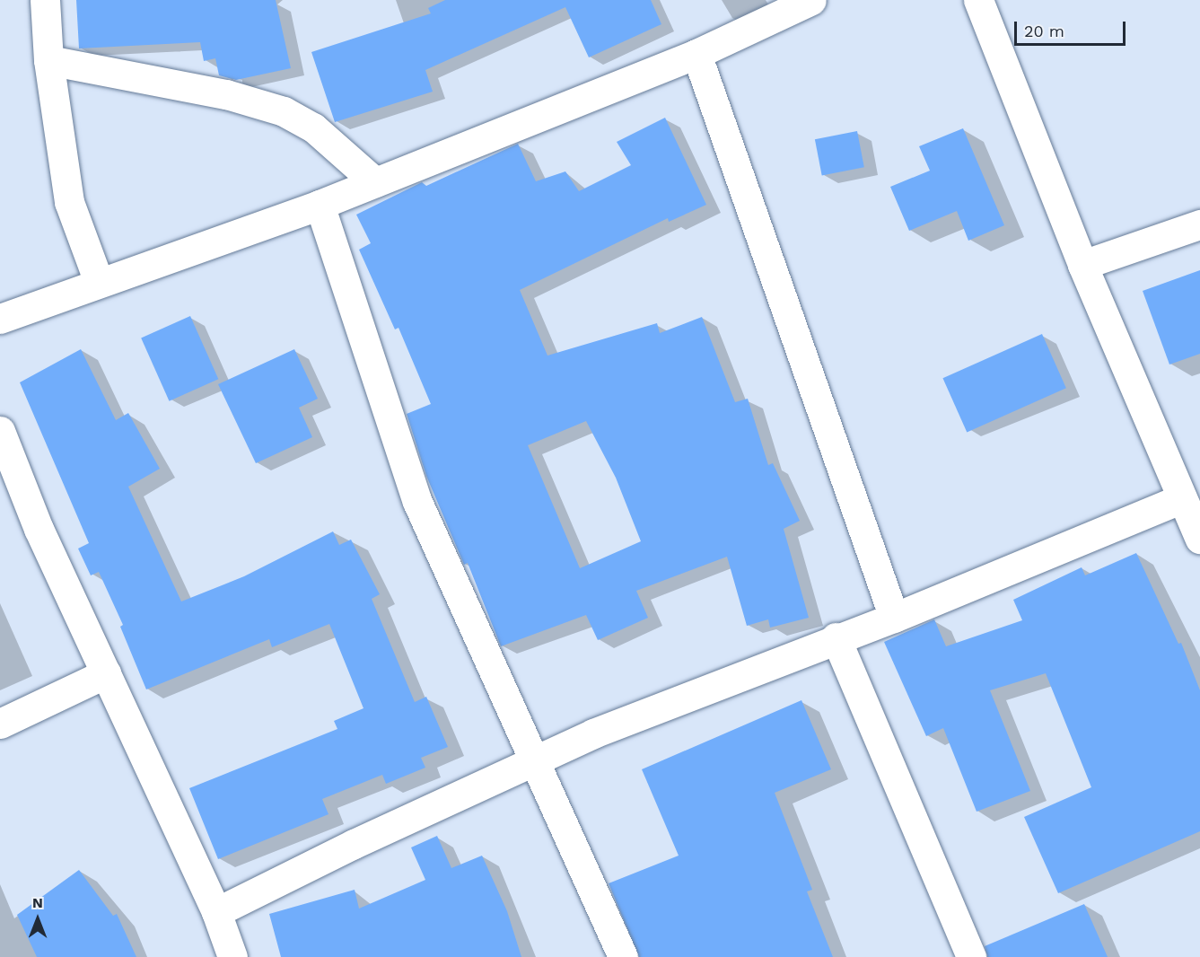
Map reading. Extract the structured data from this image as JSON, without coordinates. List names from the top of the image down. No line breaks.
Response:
{"scale_bar":"20 m","north":"top"}
